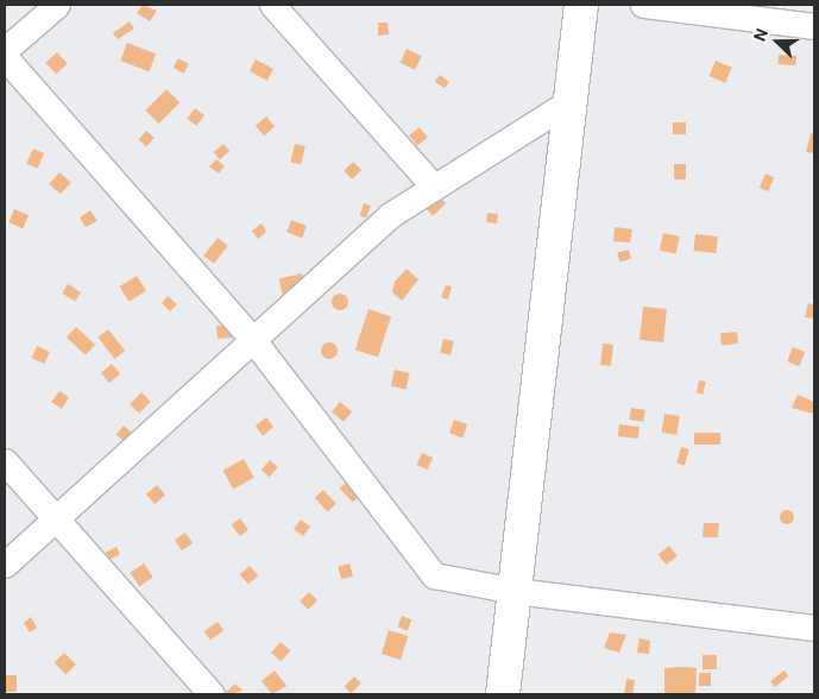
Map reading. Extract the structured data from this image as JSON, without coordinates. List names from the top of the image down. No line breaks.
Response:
{"north":"left"}
